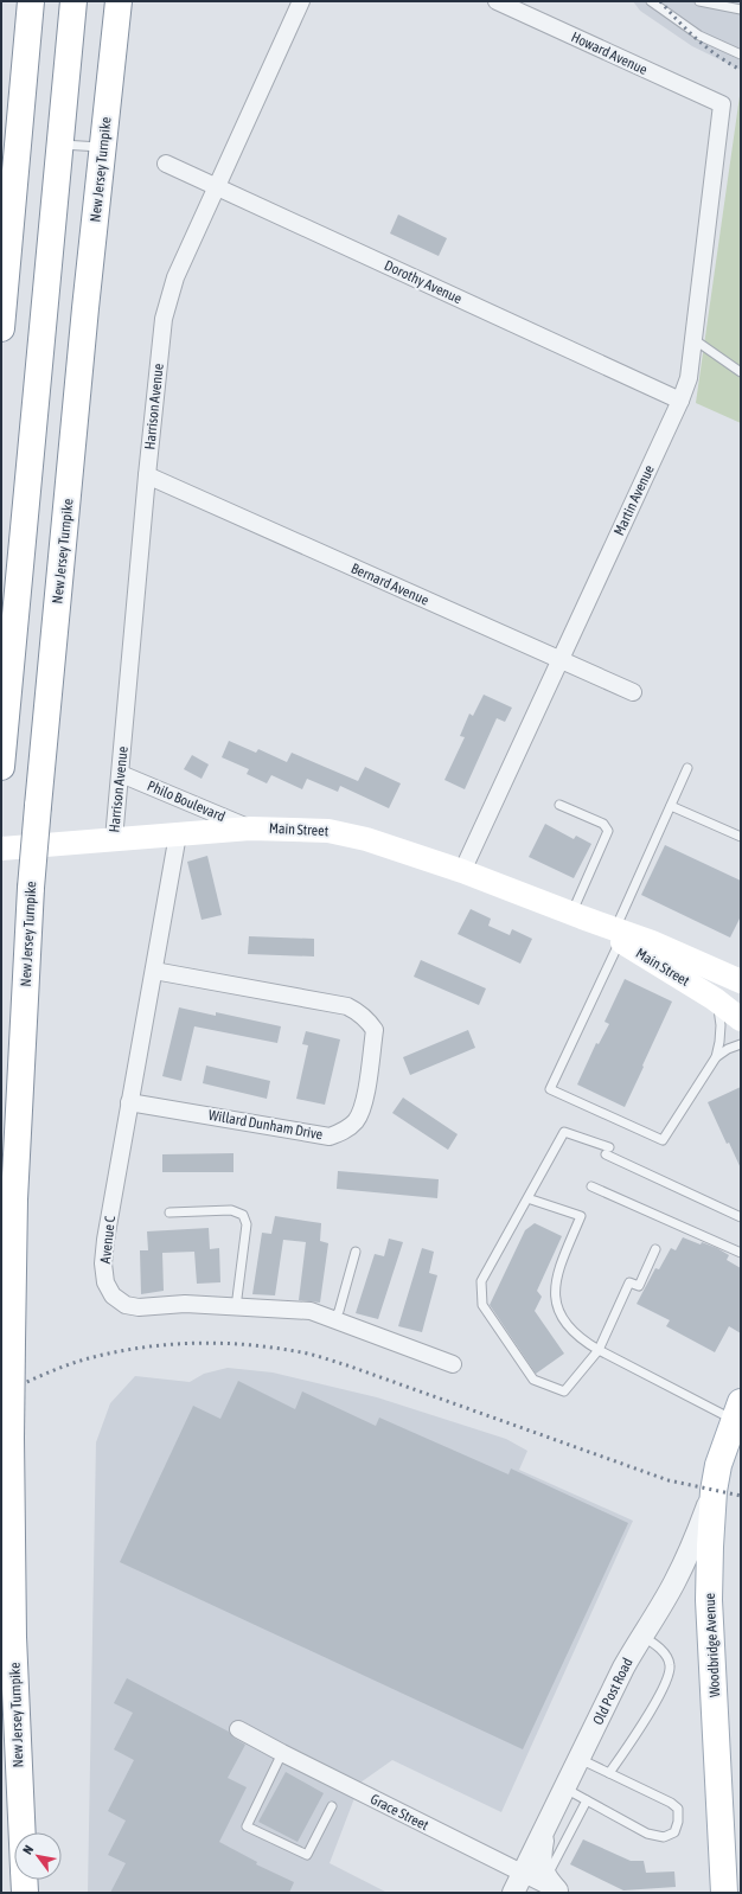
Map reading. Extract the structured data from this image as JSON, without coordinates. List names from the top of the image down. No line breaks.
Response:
{"streets":{"main road":["New Jersey Turnpike","Main Street","Woodbridge Avenue"],"street":["Howard Avenue","Dorothy Avenue","Harrison Avenue","Martin Avenue","Bernard Avenue","Philo Boulevard","Willard Dunham Drive","Avenue C","Old Post Road","Grace Street"]},"crossings":[["Howard Avenue","Martin Avenue"],["Dorothy Avenue","Harrison Avenue"],["Dorothy Avenue","Martin Avenue"],["Harrison Avenue","Bernard Avenue"],["Harrison Avenue","Philo Boulevard"],["Harrison Avenue","Main Street"],["Martin Avenue","Bernard Avenue"],["Martin Avenue","Main Street"],["Philo Boulevard","Main Street"],["Main Street","Avenue C"],["Willard Dunham Drive","Avenue C"],["Woodbridge Avenue","Old Post Road"],["Old Post Road","Grace Street"]],"north":"top left"}
